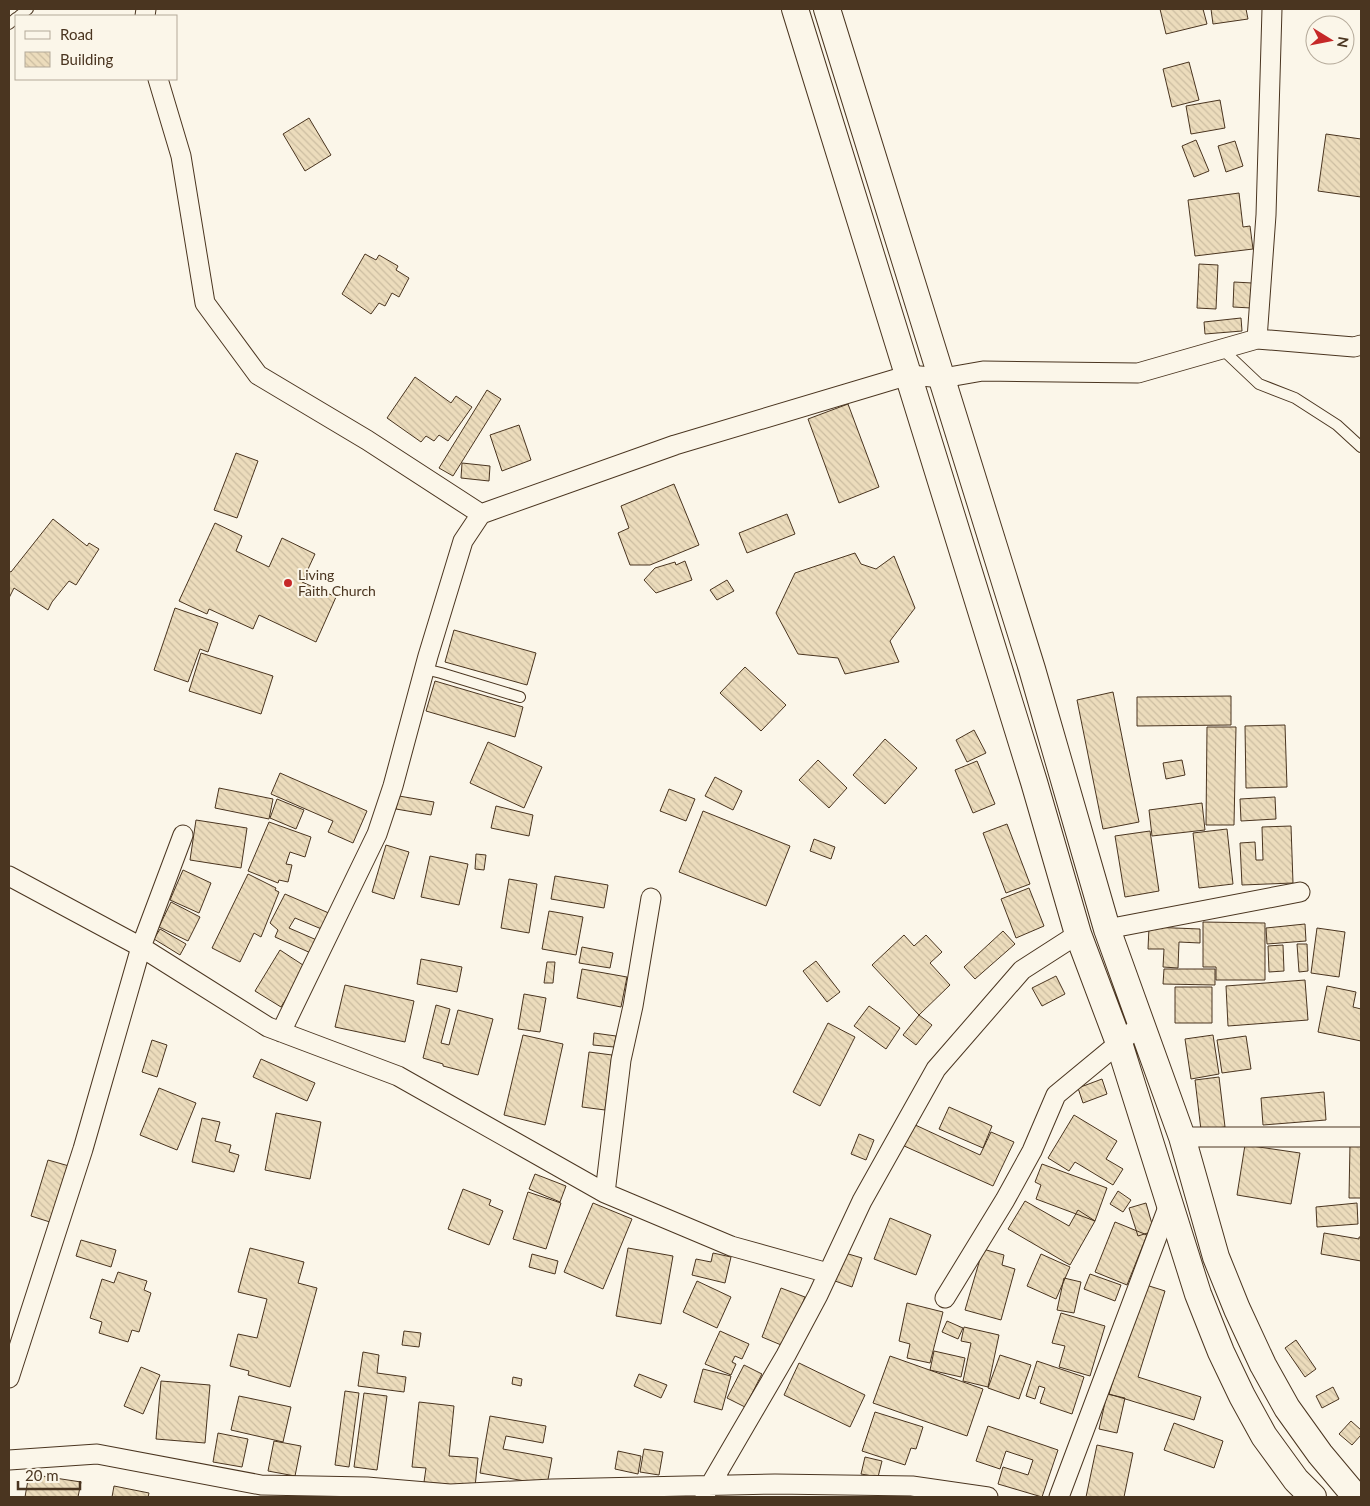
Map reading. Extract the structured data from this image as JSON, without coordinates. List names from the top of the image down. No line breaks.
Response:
{"places":["Living Faith Church"],"legend":["Road","Building"],"scale_bar":"20 m","north":"right"}
